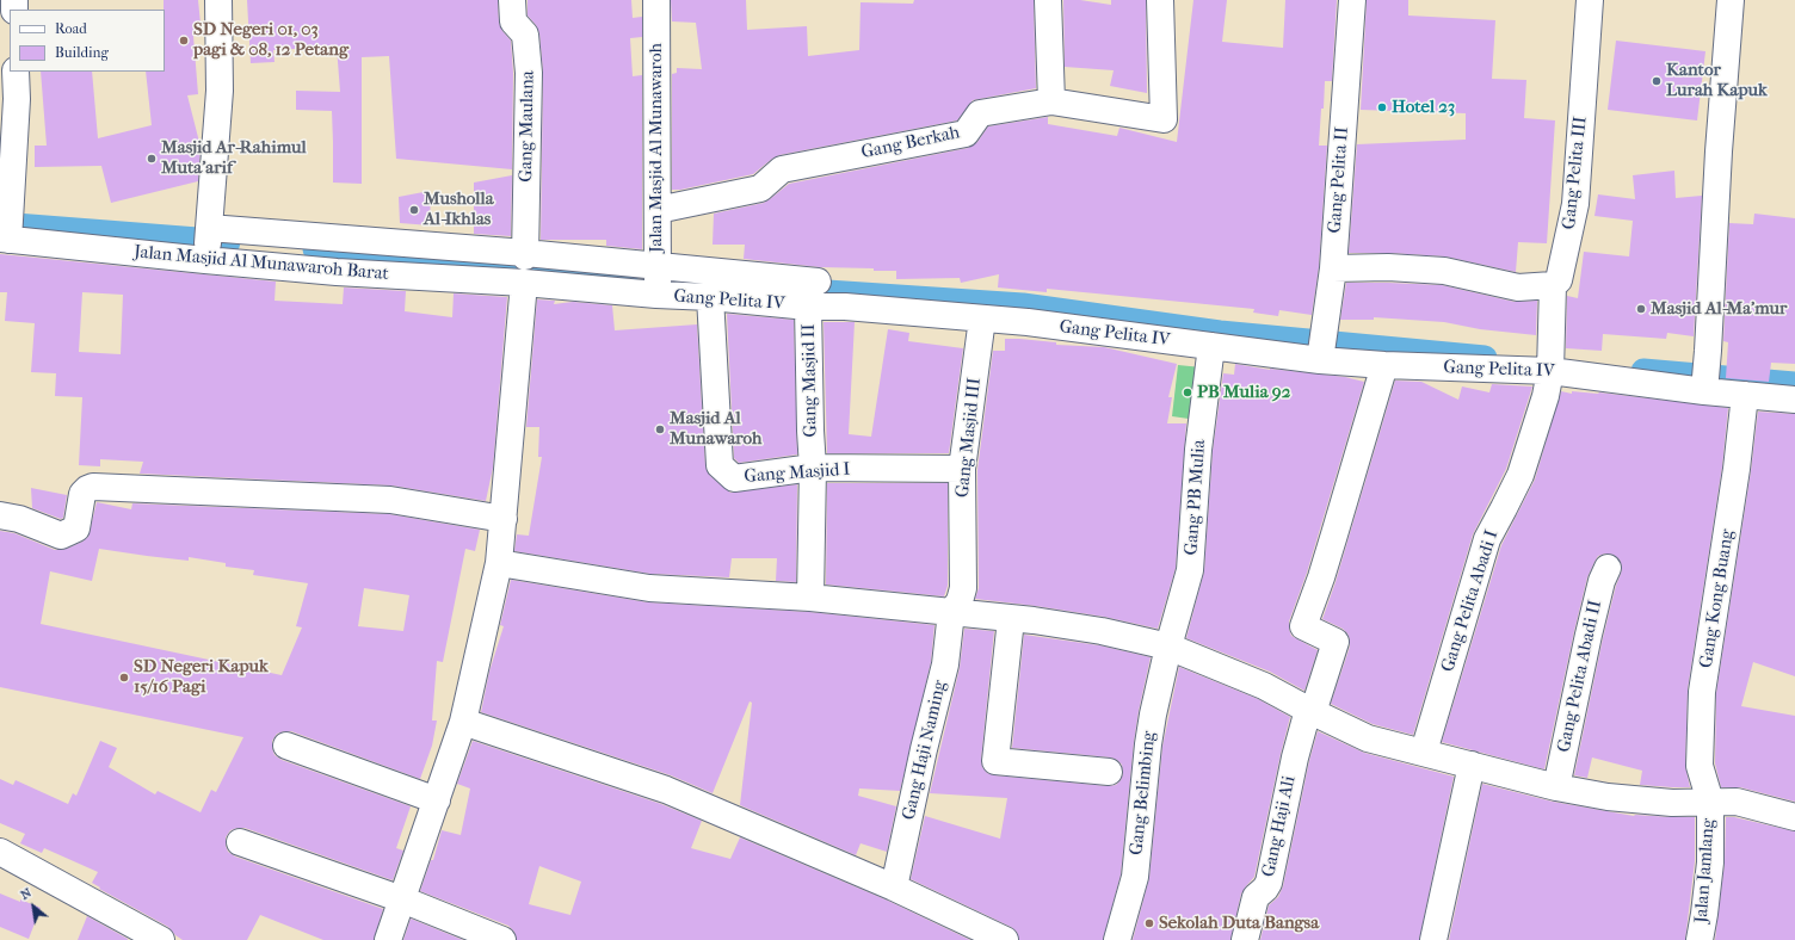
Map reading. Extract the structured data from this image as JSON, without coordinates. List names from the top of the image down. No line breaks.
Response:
{"streets":{"street":["Gang Maulana","Gang Berkah","Jalan Masjid Al Munawaroh","Gang Pelita III","Gang Pelita II","Jalan Masjid Al Munawaroh Barat","Gang Pelita IV","Gang Masjid II","Gang Masjid III","Gang Masjid I","Gang PB Mulia","Gang Kong Buang","Gang Pelita Abadi I","Gang Pelita Abadi II","Gang Haji Naming","Gang Belimbing","Gang Haji Ali","Jalan Jamlang"]},"crossings":[["Gang Berkah","Jalan Masjid Al Munawaroh"],["Jalan Masjid Al Munawaroh","Gang Pelita IV"],["Gang Pelita III","Gang Pelita IV"],["Gang Pelita III","Gang Pelita Abadi I"],["Gang Pelita II","Gang Pelita IV"],["Jalan Masjid Al Munawaroh Barat","Gang Pelita IV"],["Gang Pelita IV","Gang Masjid II"],["Gang Pelita IV","Gang Masjid III"],["Gang Pelita IV","Gang Masjid I"],["Gang Pelita IV","Gang PB Mulia"],["Gang Pelita IV","Gang Kong Buang"],["Gang Pelita IV","Gang Pelita Abadi I"],["Gang Pelita IV","Gang Haji Ali"],["Gang Masjid II","Gang Masjid I"],["Gang Masjid III","Gang Masjid I"],["Gang Masjid III","Gang Haji Naming"],["Gang PB Mulia","Gang Belimbing"],["Gang Kong Buang","Jalan Jamlang"]],"places":["SD Negeri 01, 03 pagi & 08, 12 Petang","Kantor Lurah Kapuk","Hotel 23","Masjid Ar-Rahimul Muta'arif","Musholla Al-Ikhlas","Masjid Al-Ma'mur","PB Mulia 92","Masjid Al Munawaroh","SD Negeri Kapuk 15/16 Pagi","Sekolah Duta Bangsa"],"legend":["Road","Building"],"north":"top left"}
